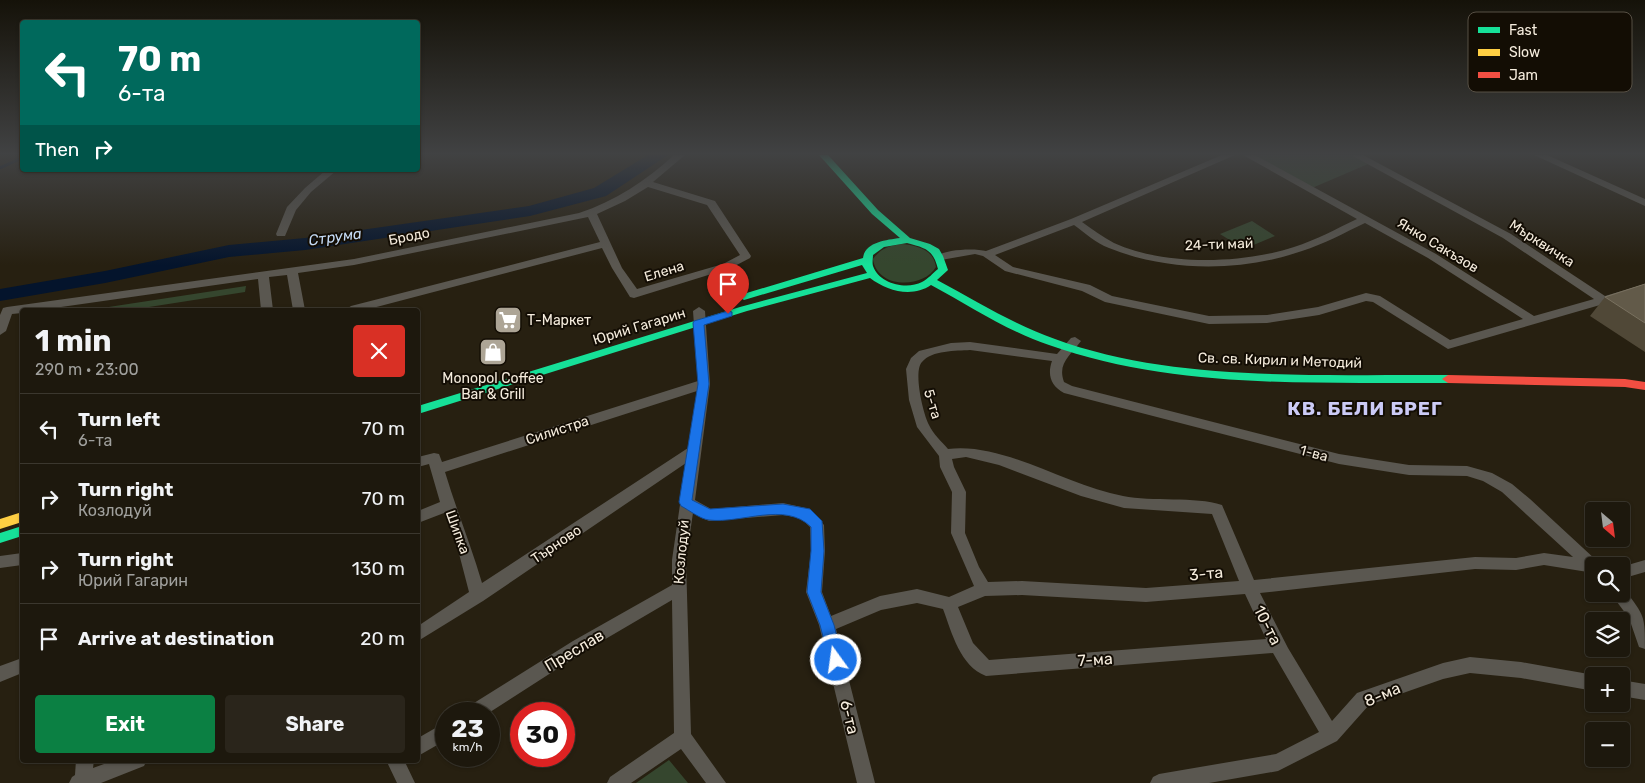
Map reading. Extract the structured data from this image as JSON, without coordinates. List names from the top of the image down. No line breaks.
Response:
{"streets":{"main road":["Юрий Гагарин","Св. св. Кирил и Методий"],"street":["Бродо","Мърквичка","24-ти май","Янко Сакъзов","Елена","5-та","Силистра","1-ва","Шипка","Търново","Козлодуй","3-та","10-та","Преслав","7-ма","8-ма","6-та"]},"crossings":[["24-ти май","Янко Сакъзов"],["Юрий Гагарин","Св. св. Кирил и Методий"],["Юрий Гагарин","Козлодуй"],["Св. св. Кирил и Методий","5-та"],["Св. св. Кирил и Методий","1-ва"],["5-та","1-ва"],["5-та","3-та"],["5-та","10-та"],["Силистра","Шипка"],["Силистра","Козлодуй"],["Шипка","Търново"],["Търново","Козлодуй"],["Козлодуй","Преслав"],["Козлодуй","6-та"],["3-та","10-та"],["3-та","7-ма"],["10-та","7-ма"],["10-та","8-ма"]],"districts":["КВ. БЕЛИ БРЕГ"],"water":["Струма"],"places":{"supermarket":["Т-Маркет"],"shop":["Monopol Coffee Bar & Grill"]},"legend":["Fast","Slow","Jam"],"north":"bottom right","page":{"turn":["70 m","6-та"],"then":"Then","heading":["1 min","290 m · 23:00"],"list":[{"name":"Turn left","note":"6-та","value":"70 m"},{"name":"Turn right","note":"Козлодуй","value":"70 m"},{"name":"Turn right","note":"Юрий Гагарин","value":"130 m"},{"name":"Arrive at destination","value":"20 m"}],"map_buttons":["+","−"],"buttons":["Exit","Share"],"speed":"23 km/h","limit":"30"}}
